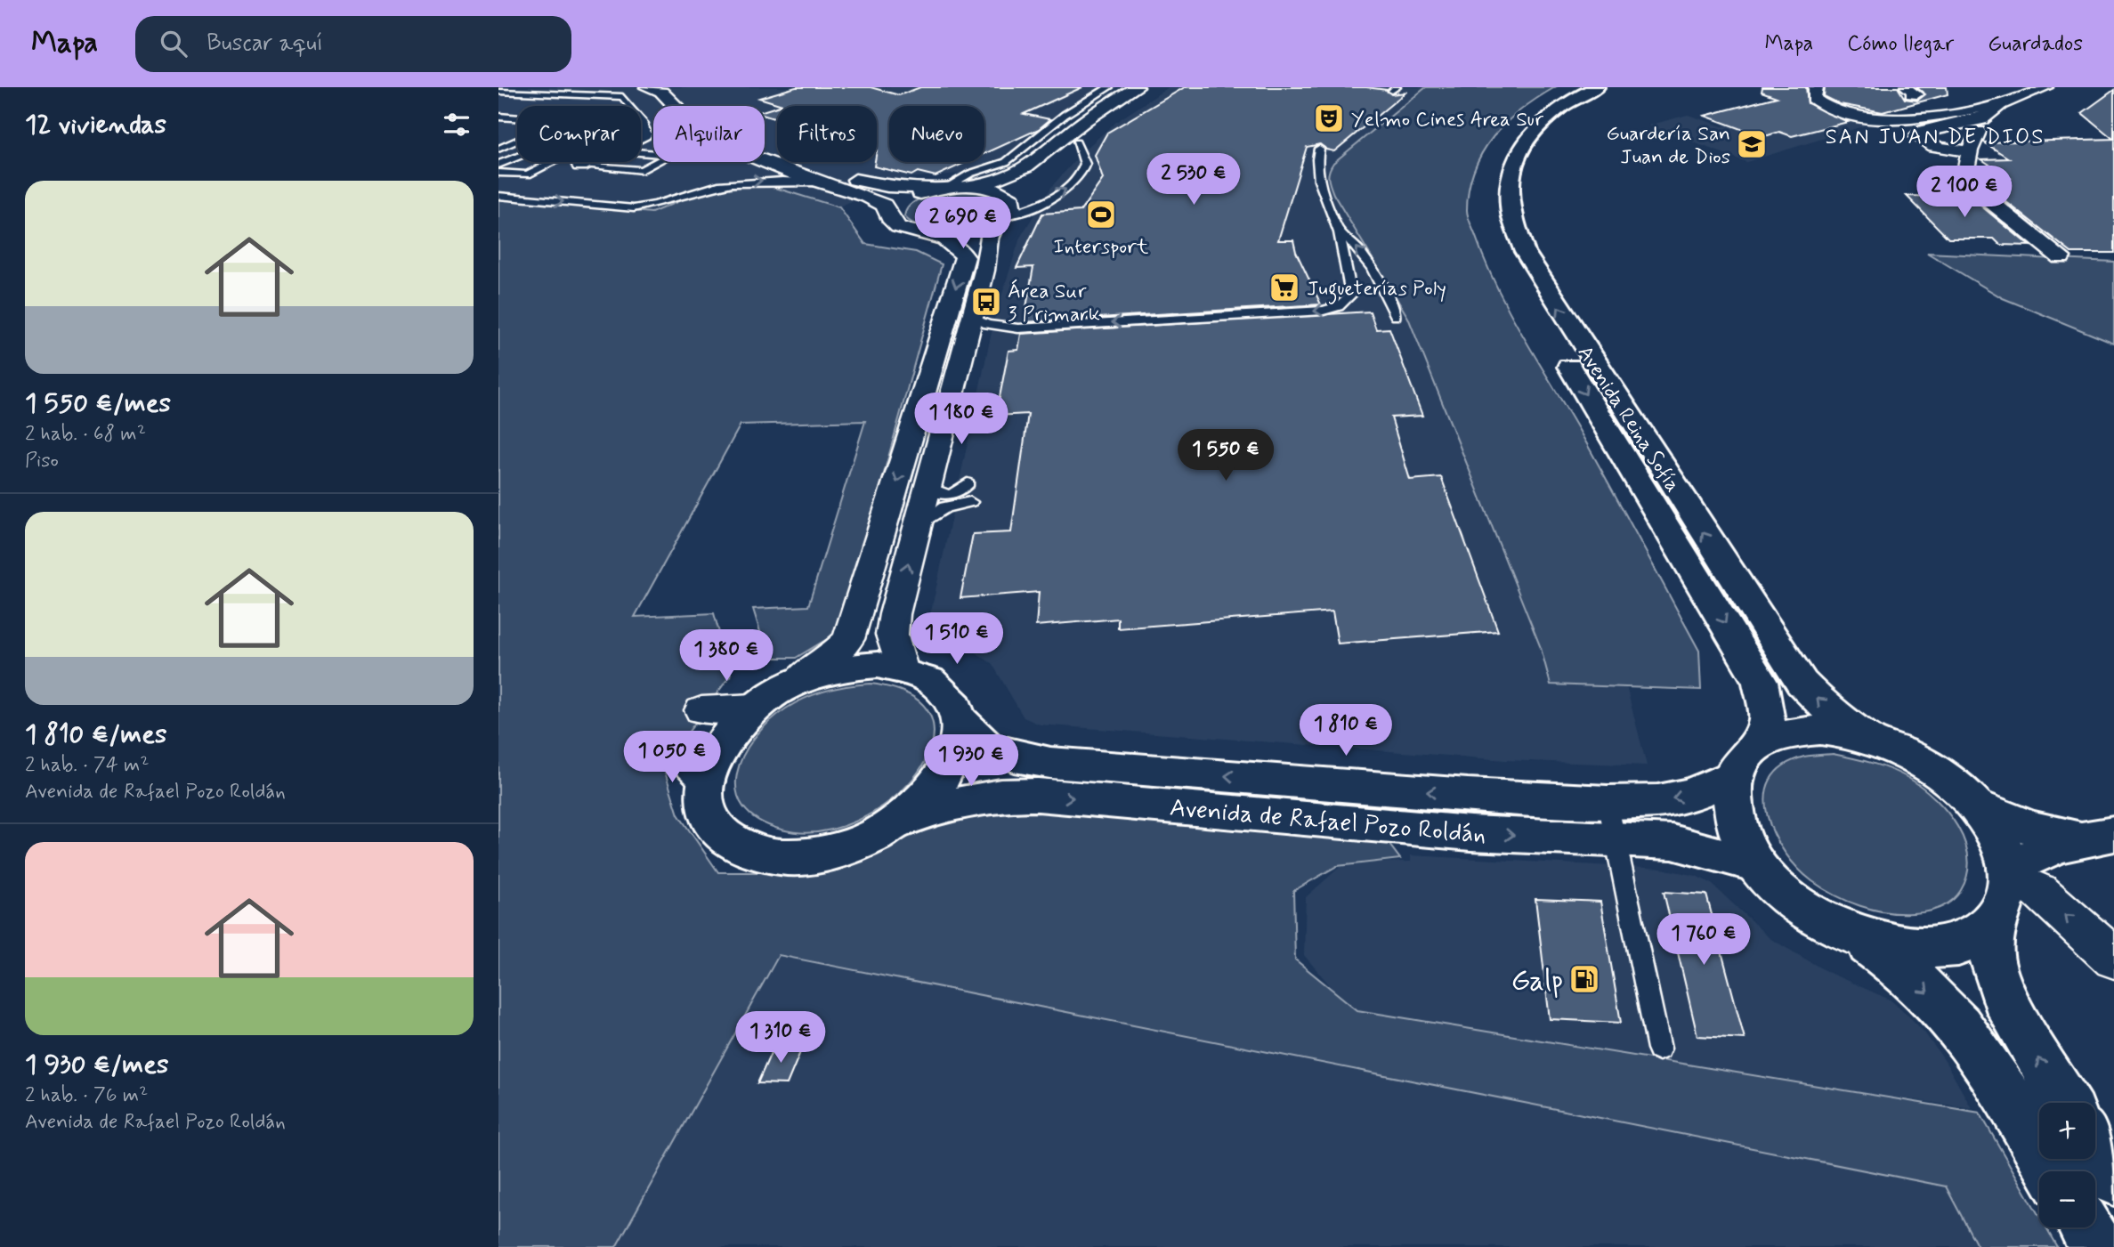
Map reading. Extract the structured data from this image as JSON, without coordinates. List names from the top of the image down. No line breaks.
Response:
{"streets":{"main road":["Avenida Reina Sofía","Avenida de Rafael Pozo Roldán"]},"districts":["SAN JUAN DE DIOS"],"places":{"theatre":["Yelmo Cines Area Sur"],"school or university":["Guardería San Juan de Dios"],"sports":["Intersport"],"supermarket":["Jugueterías Poly"],"bus stop":["Área Sur 3 Primark"],"fuel station":["Galp"]},"page":{"header":"Mapa","search":"Buscar aquí","nav":["Mapa","Cómo llegar","Guardados"],"heading":"12 viviendas","chip":["Comprar","Alquilar","Filtros","Nuevo"],"price":["2 530 €","2 100 €","2 690 €","1 180 €","1 550 €","1 510 €","1 380 €","1 810 €","1 050 €","1 930 €","1 760 €","1 310 €"],"list":[{"name":"1 550 €/mes","note":"2 hab. · 68 m² · Piso"},{"name":"1 810 €/mes","note":"2 hab. · 74 m² · Avenida de Rafael Pozo Roldán"},{"name":"1 930 €/mes","note":"2 hab. · 76 m² · Avenida de Rafael Pozo Roldán"}],"map_buttons":["+","−"]}}
